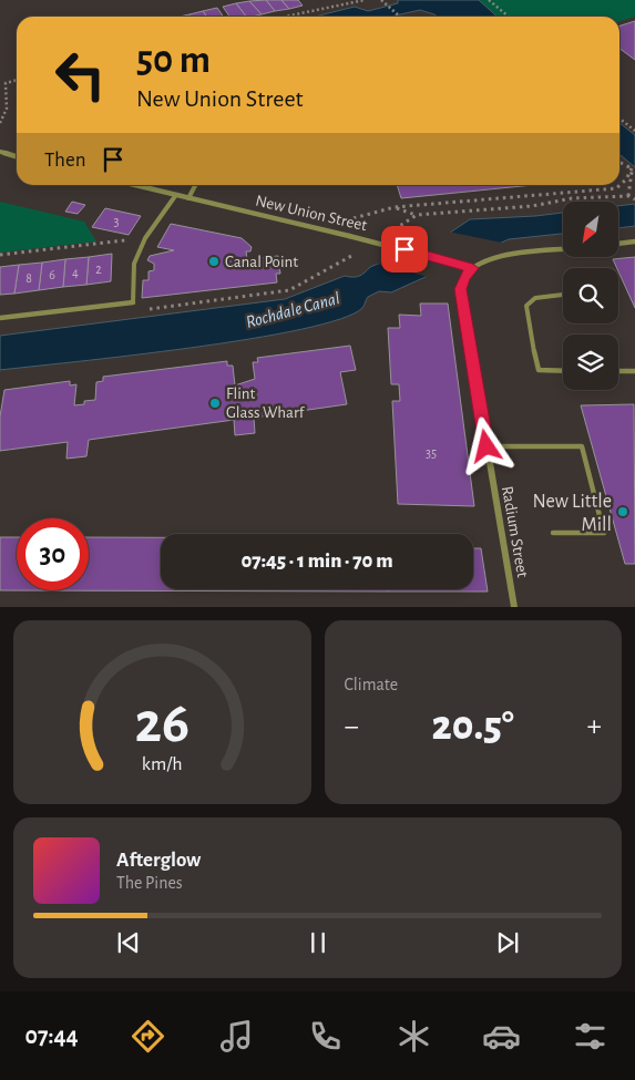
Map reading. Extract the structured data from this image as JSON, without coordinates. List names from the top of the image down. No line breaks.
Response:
{"streets":{"street":["New Union Street","Radium Street"]},"crossings":[["New Union Street","Radium Street"]],"water":["Rochdale Canal"],"places":["Canal Point","Flint Glass Wharf","New Little Mill"],"house_numbers":["3","2","4","6","8","35"],"north":"bottom left","page":{"turn":["50 m","New Union Street"],"then":"Then","limit":"30","trip":"07:45 · 1 min · 70 m","tile":"Climate","heat":["−","20.5°","+"],"song":["Afterglow","The Pines"],"tabs":"07:44","gauge":["26","km/h"]}}
